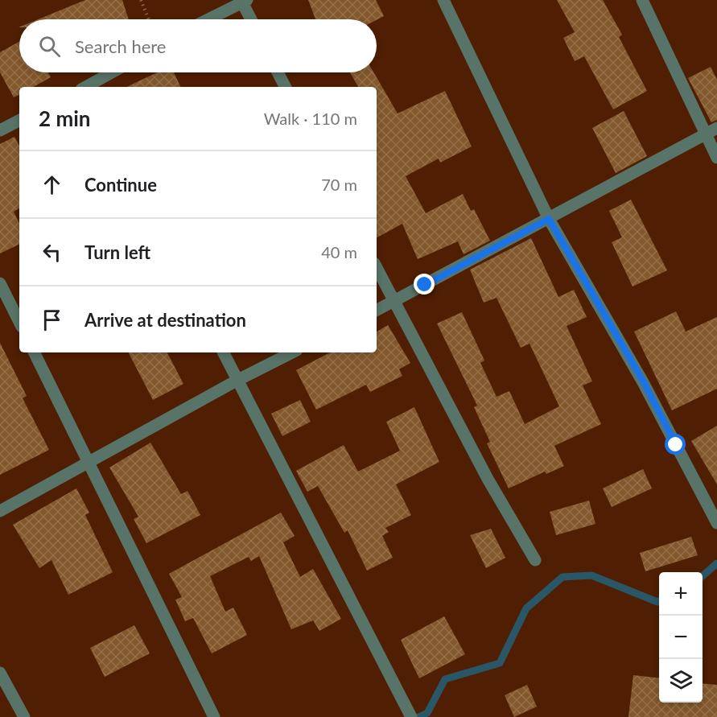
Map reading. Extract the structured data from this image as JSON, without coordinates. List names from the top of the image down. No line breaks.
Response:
{"page":{"search":"Search here","heading":["2 min","Walk · 110 m"],"list":[["Continue","70 m"],["Turn left","40 m"],"Arrive at destination"],"map_buttons":["+","−"]}}
